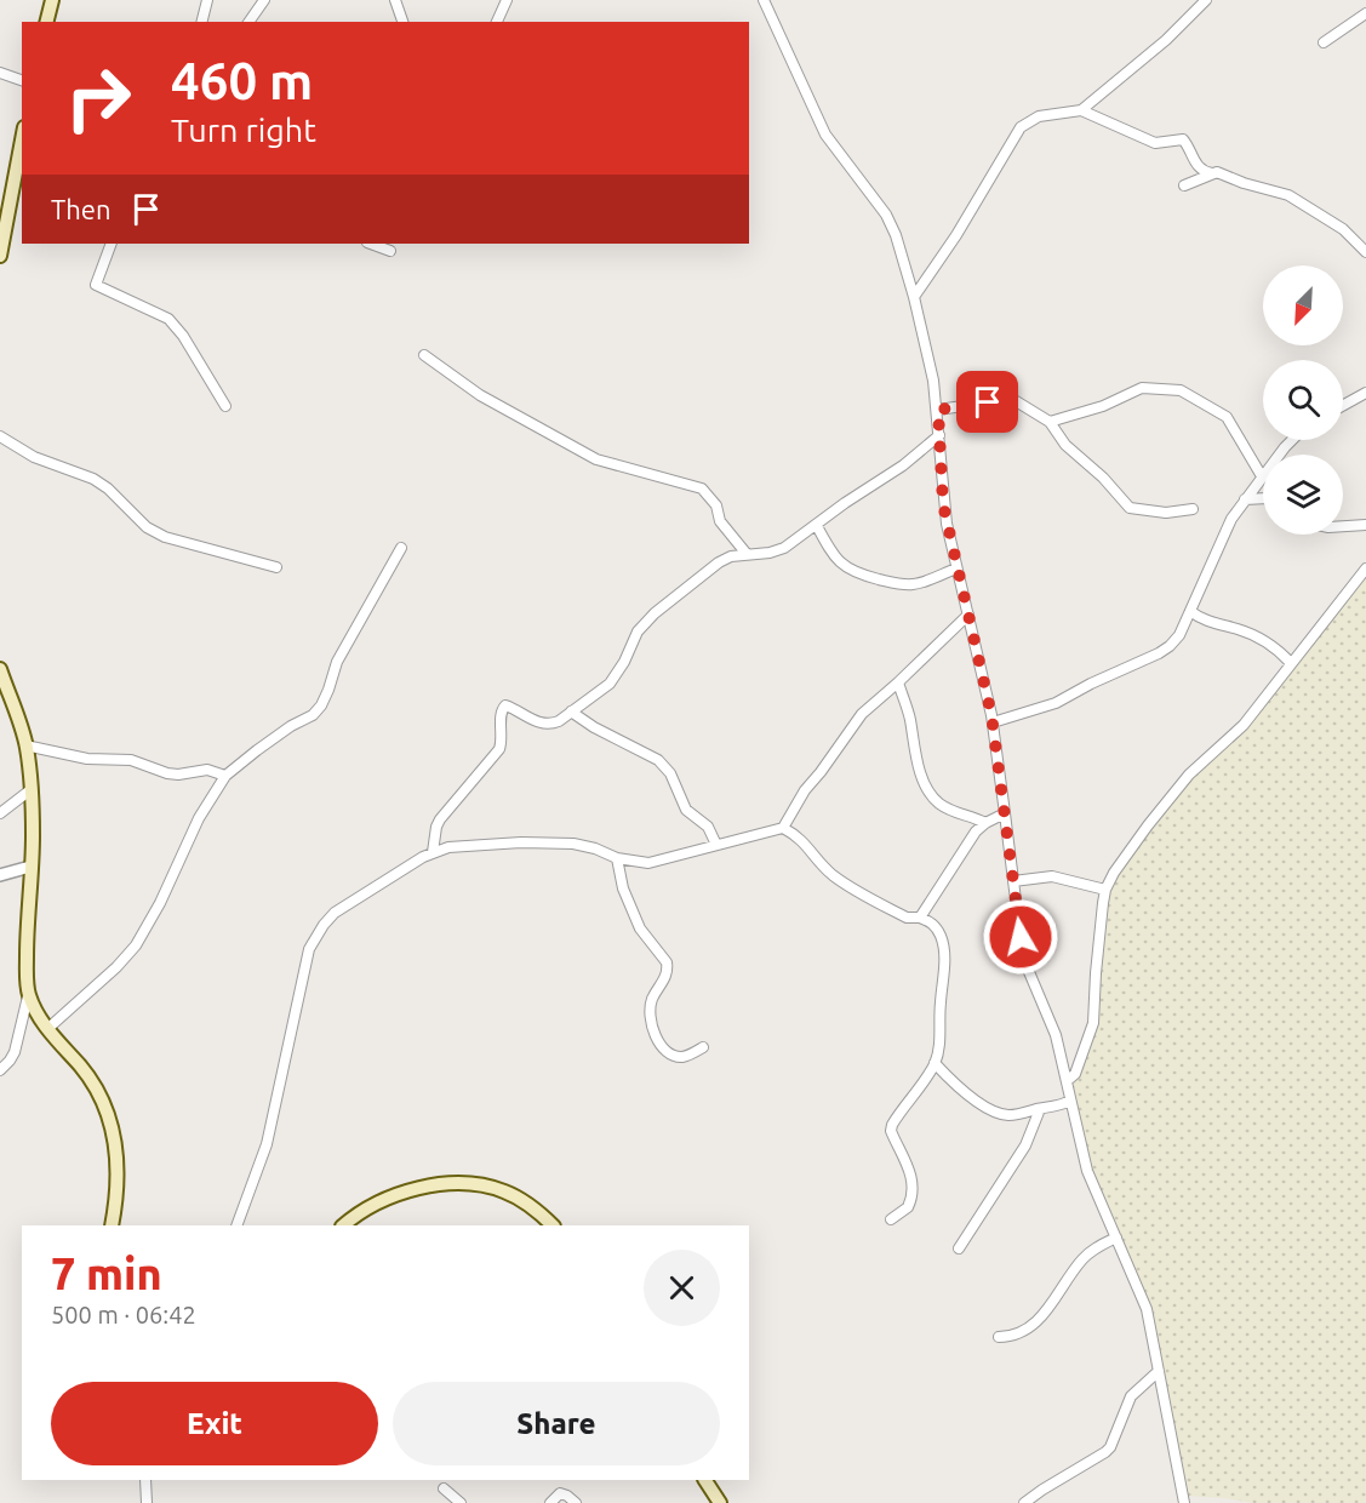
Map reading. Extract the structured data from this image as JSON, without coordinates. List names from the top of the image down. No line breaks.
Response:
{"north":"bottom left","page":{"turn":["460 m","Turn right"],"then":"Then","heading":["7 min","500 m · 06:42"],"buttons":["Exit","Share"]}}
